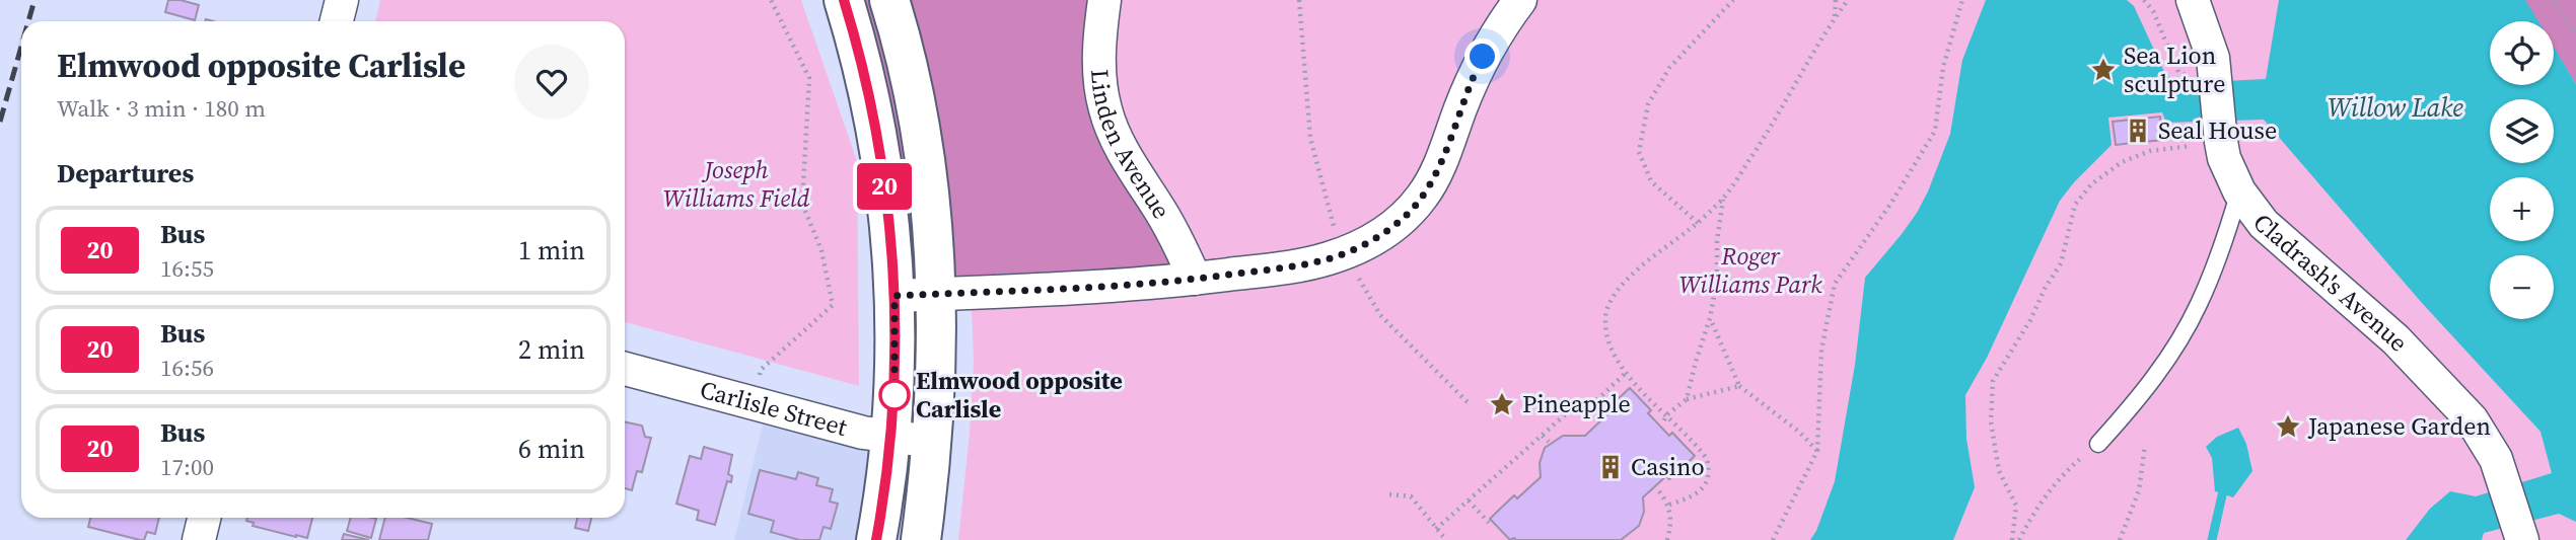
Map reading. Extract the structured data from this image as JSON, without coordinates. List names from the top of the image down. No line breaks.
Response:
{"streets":{"street":["Linden Avenue","Cladrash's Avenue","Carlisle Street"]},"water":["Willow Lake"],"parks":["Joseph Williams Field","Roger Williams Park"],"places":{"place":["Sea Lion sculpture","Pineapple","Japanese Garden"],"building":["Seal House","Casino"],"other":["Elmwood opposite Carlisle"]},"lines":["bus line 20"],"page":{"on_map":"20","map_buttons":["+","−"],"heading":[["Elmwood opposite Carlisle","Walk · 3 min · 180 m"],"Departures"],"list":[{"mark":"20","name":"Bus","note":"16:55","value":"1 min"},{"mark":"20","name":"Bus","note":"16:56","value":"2 min"},{"mark":"20","name":"Bus","note":"17:00","value":"6 min"}]}}
